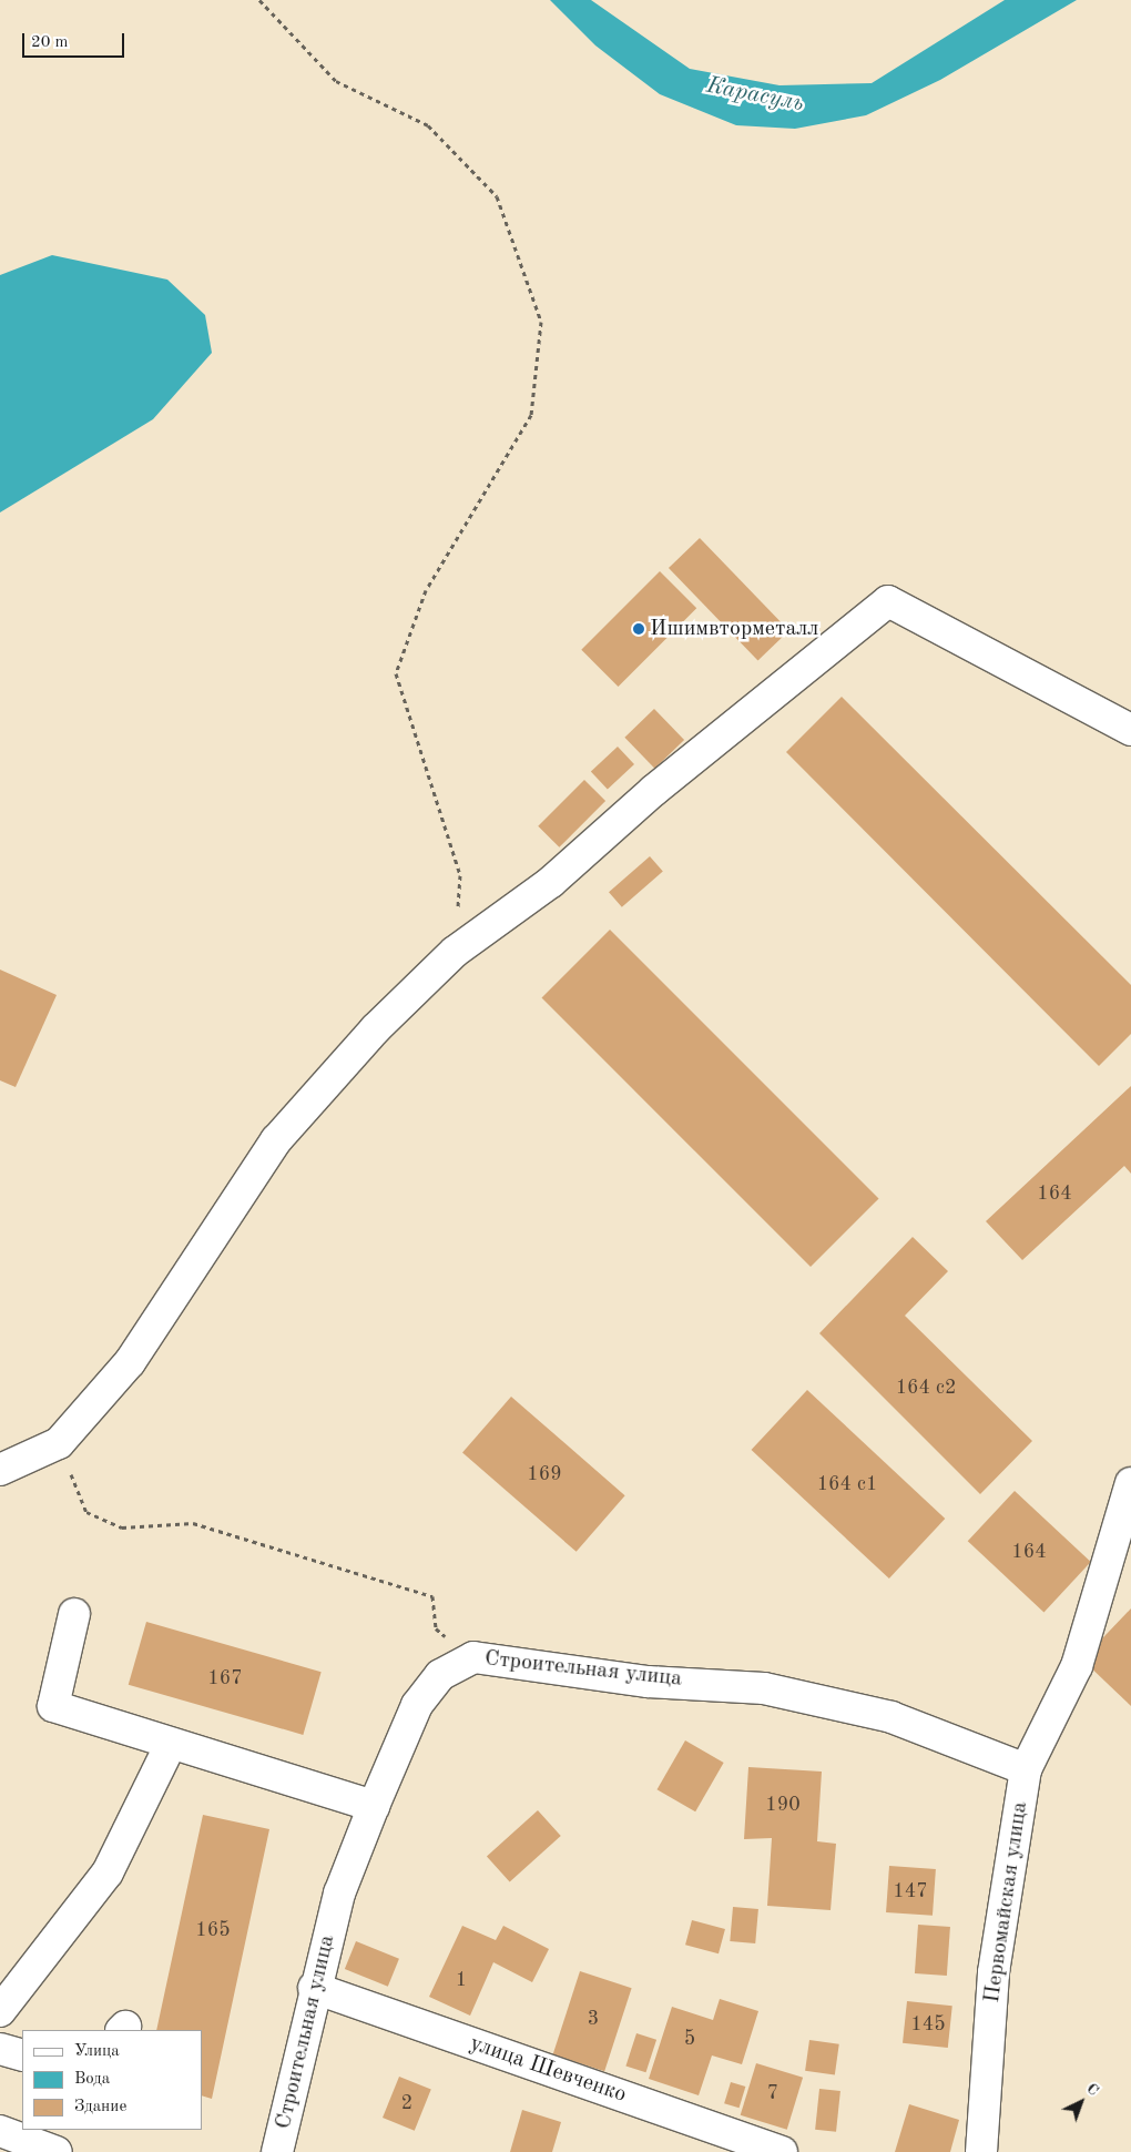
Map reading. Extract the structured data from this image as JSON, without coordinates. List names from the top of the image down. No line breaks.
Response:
{"streets":{"street":["Строительная улица","Первомайская улица","улица Шевченко"]},"crossings":[["Строительная улица","Первомайская улица"],["Строительная улица","улица Шевченко"]],"water":["Карасуль"],"places":["Ишимвторметалл"],"house_numbers":["164","164 с2","169","164 с1","164","167","190","147","165","1","3","145","5","7","2"],"legend":["Улица","Вода","Здание"],"scale_bar":"20 m","north":"top right"}
